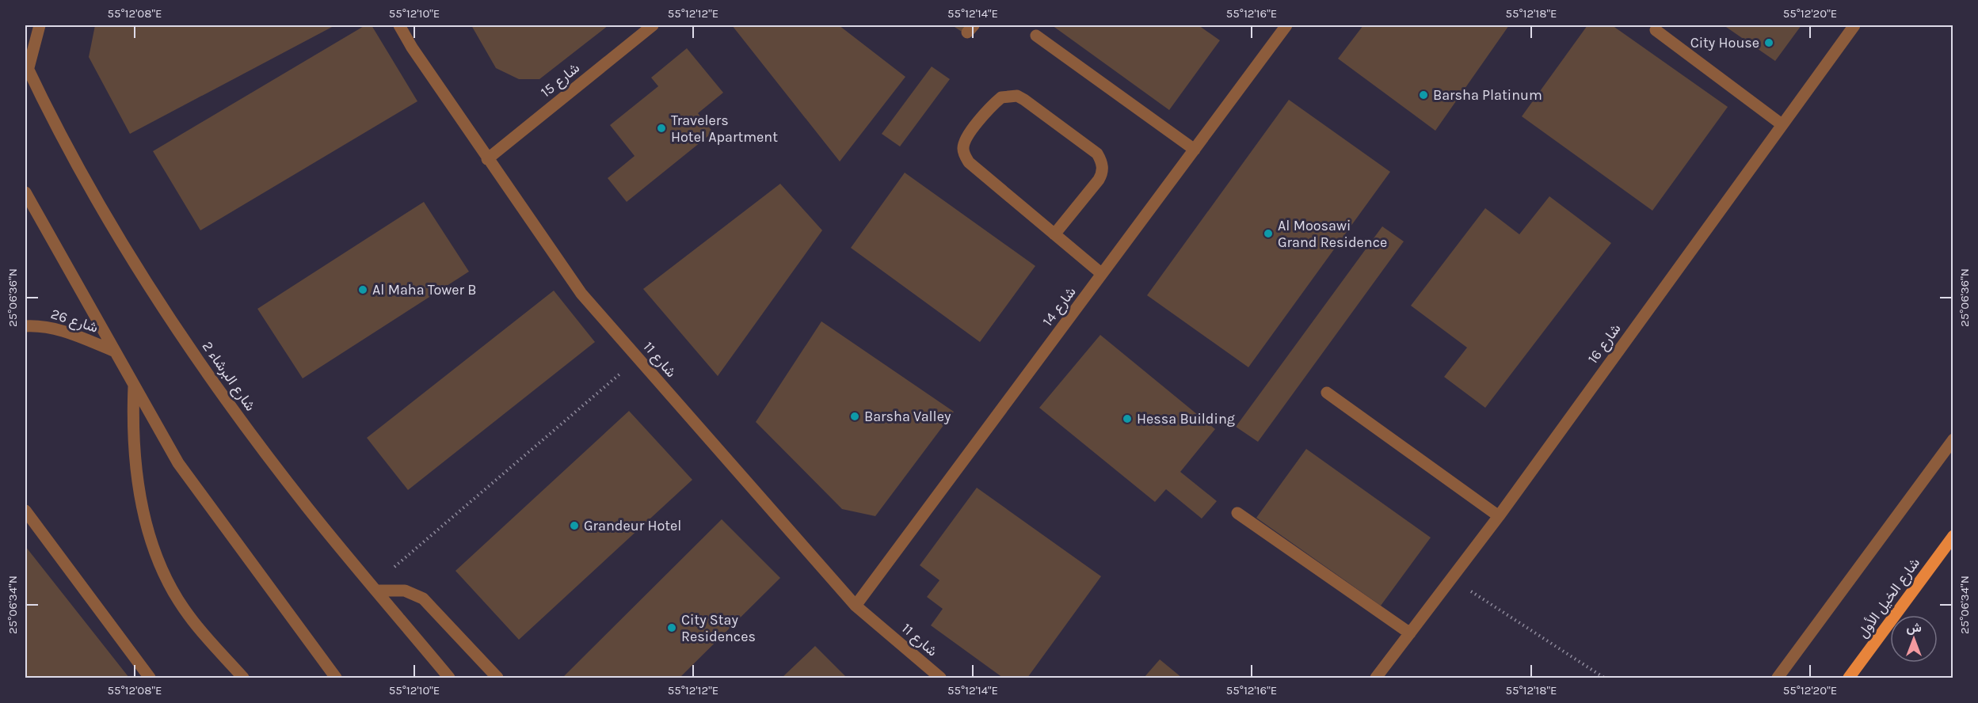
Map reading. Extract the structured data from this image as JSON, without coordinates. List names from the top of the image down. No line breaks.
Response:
{"streets":{"main road":["شارع الخيل الأول"],"street":["شارع 15","شارع 14","شارع 26","شارع 16","شارع 11","شارع البرشاء 2"]},"crossings":[["شارع 15","شارع 11"],["شارع 14","شارع 11"]],"places":["City House","Barsha Platinum","Travelers Hotel Apartment","Al Moosawi Grand Residence","Al Maha Tower B","Barsha Valley","Hessa Building","Grandeur Hotel","City Stay Residences"],"north":"top","coordinates":["55°12'08\"E","55°12'10\"E","55°12'12\"E","55°12'14\"E","55°12'16\"E","55°12'18\"E","55°12'20\"E","25°06'36\"N","25°06'34\"N"]}
